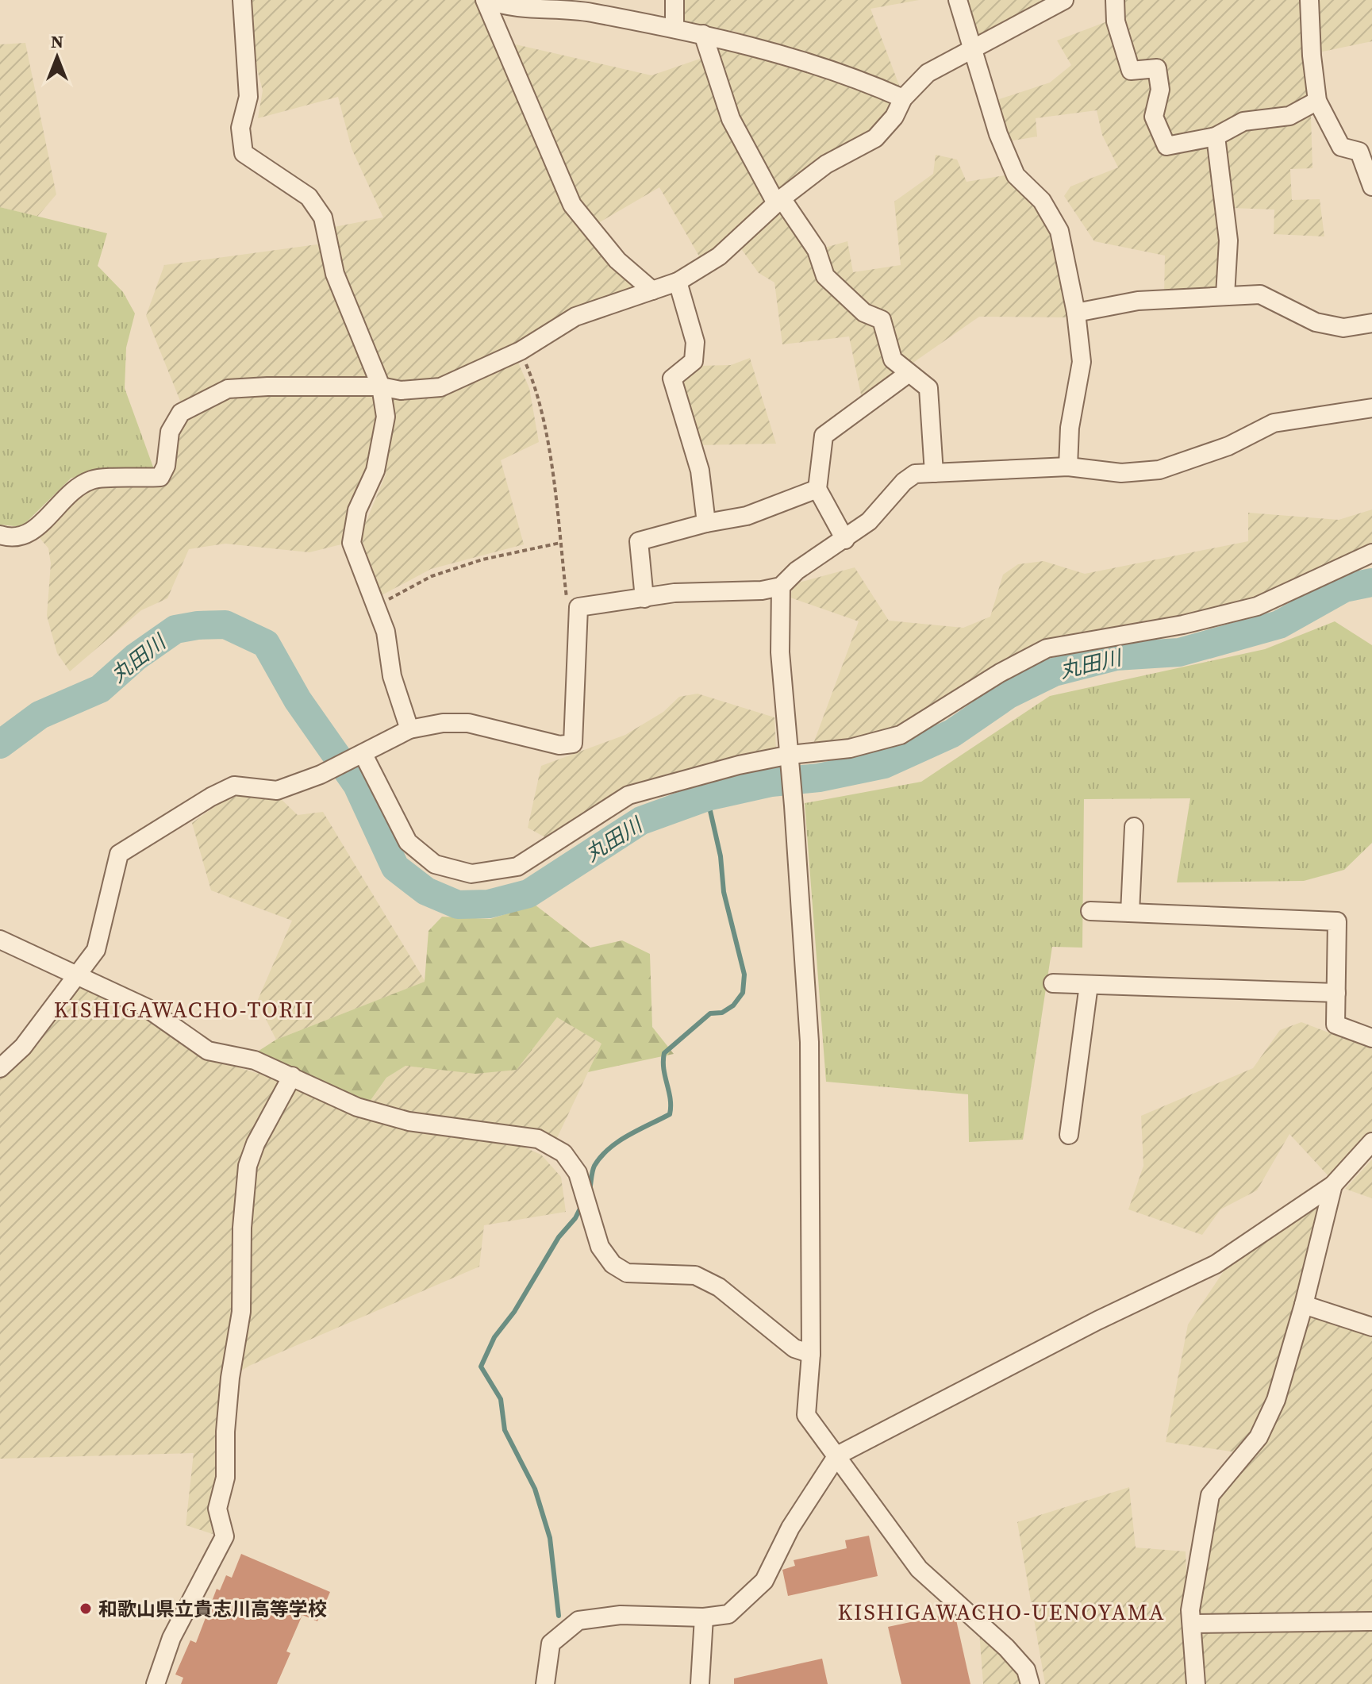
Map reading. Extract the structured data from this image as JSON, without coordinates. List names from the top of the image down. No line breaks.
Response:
{"districts":["KISHIGAWACHO-TORII","KISHIGAWACHO-UENOYAMA"],"water":["丸田川"],"places":["和歌山県立貴志川高等学校"],"north":"top"}
